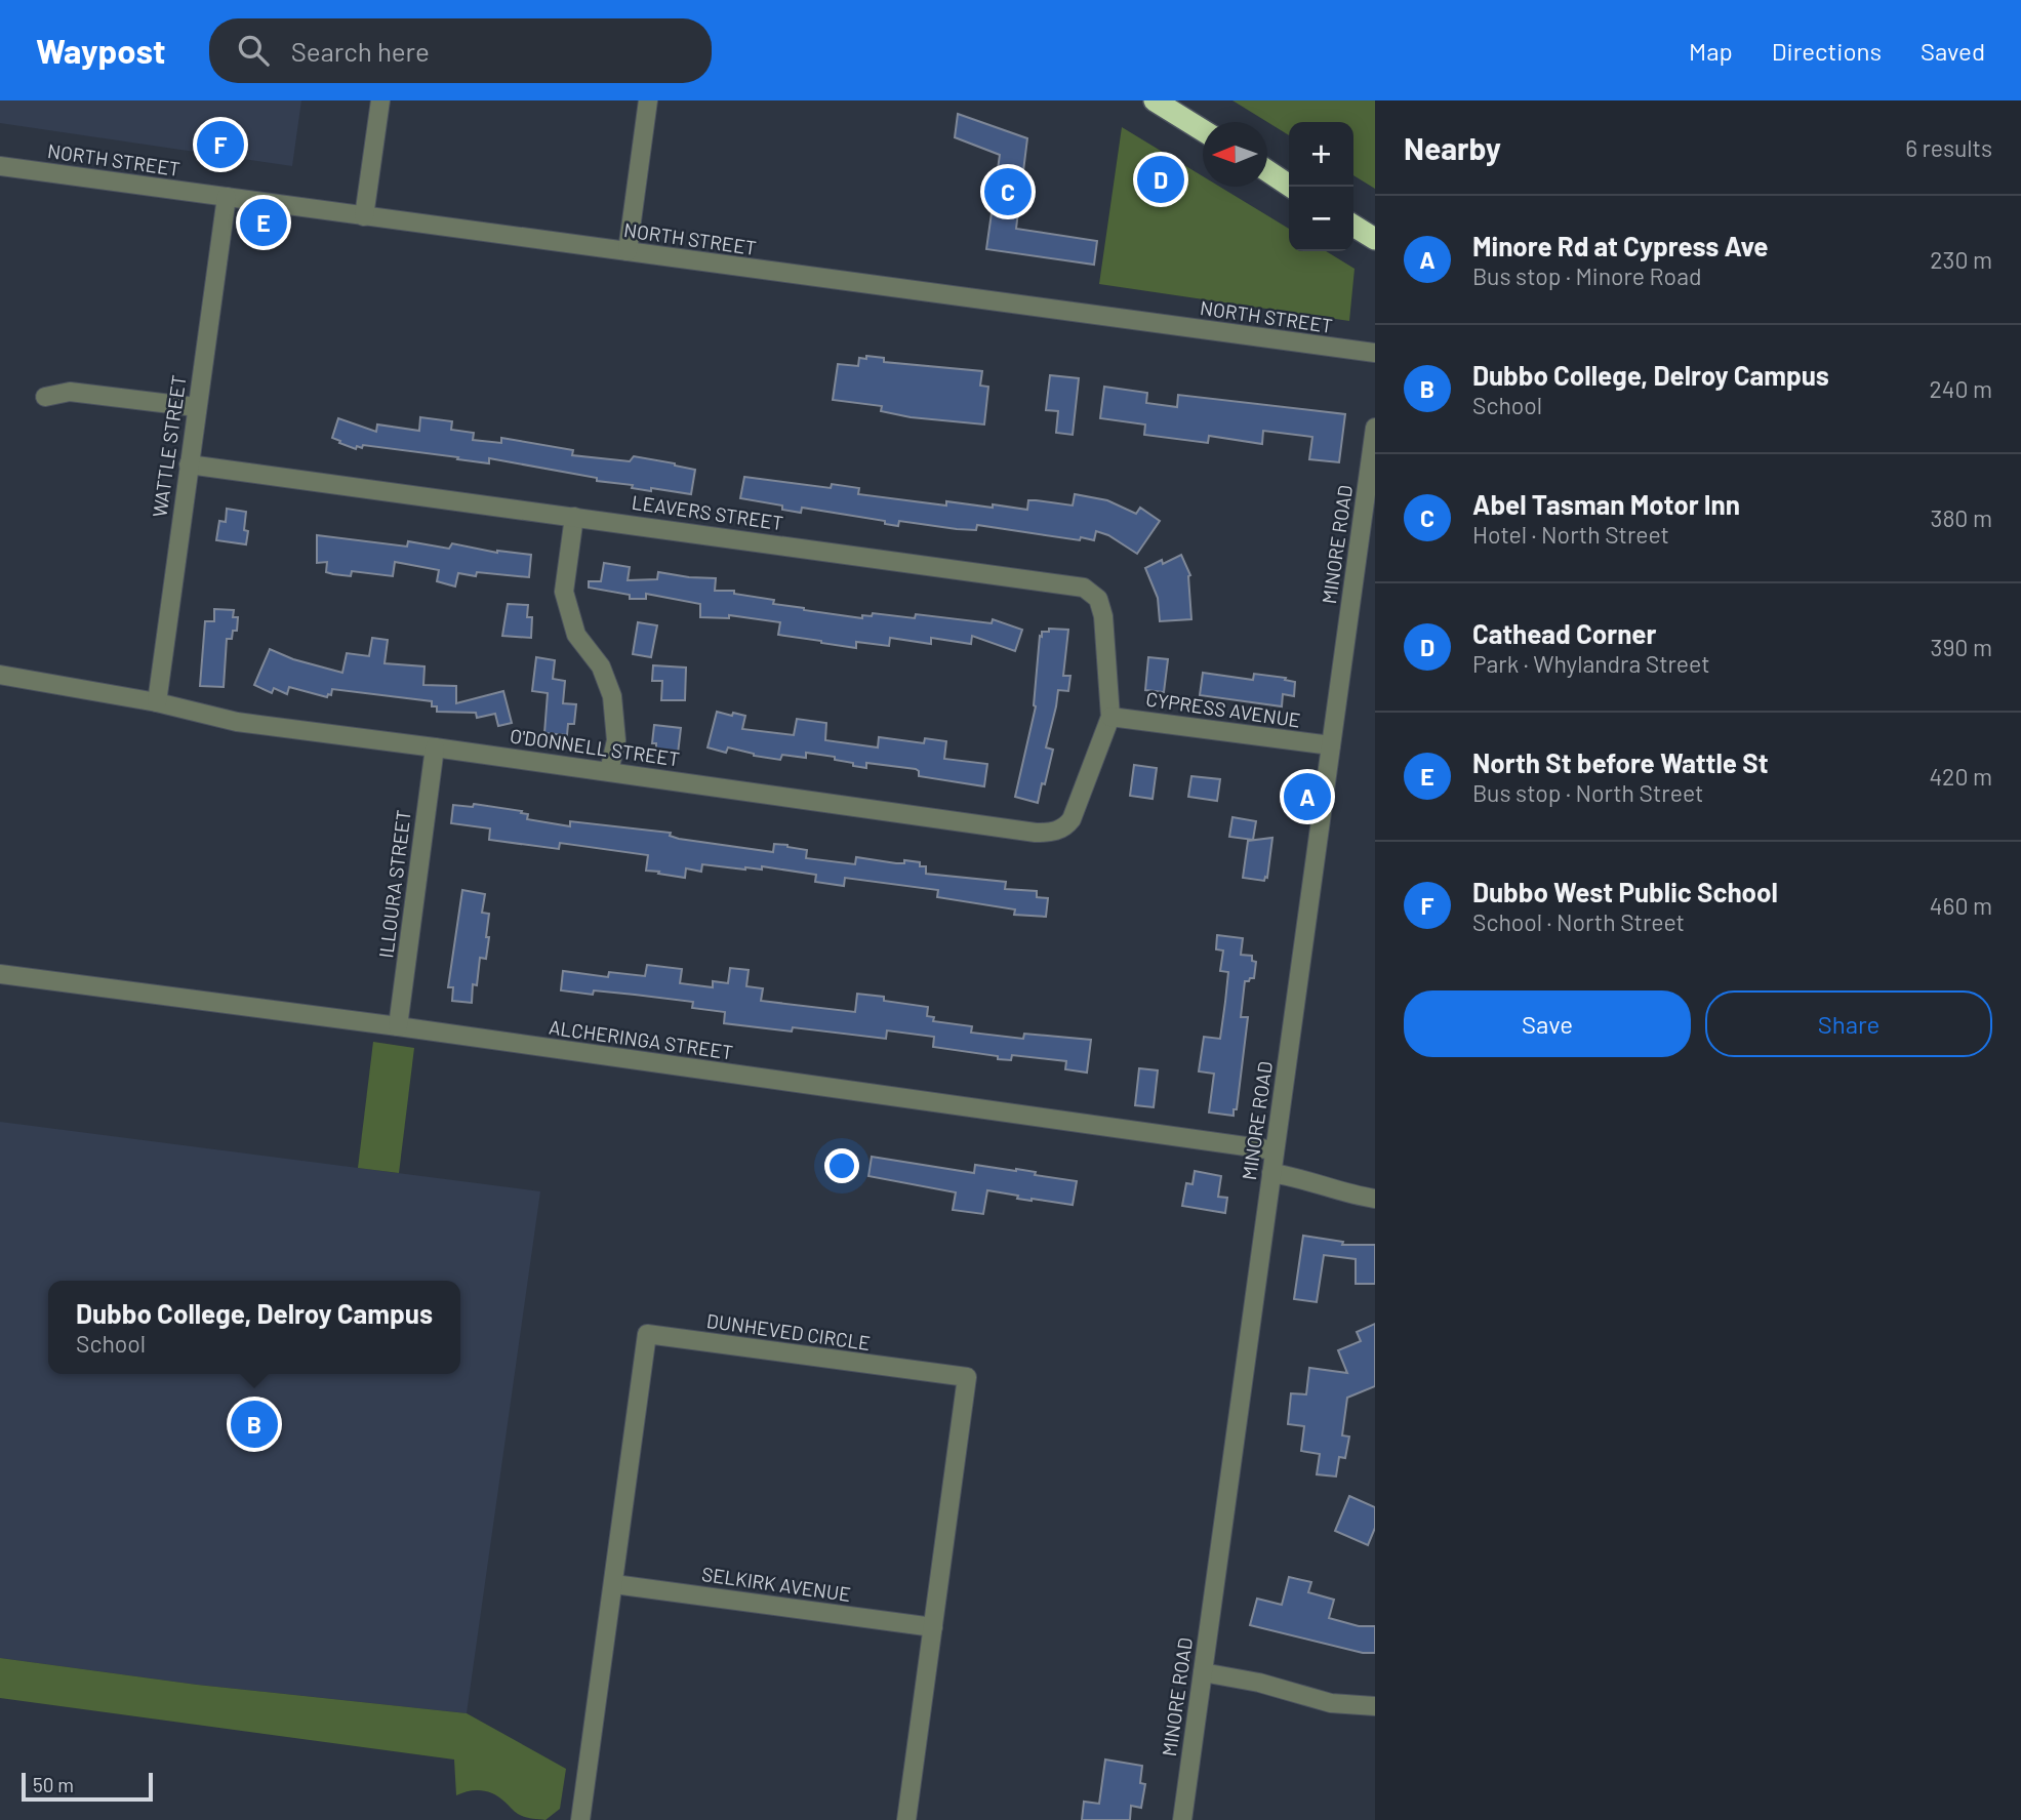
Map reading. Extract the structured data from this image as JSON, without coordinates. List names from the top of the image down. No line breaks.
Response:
{"streets":{"street":["NORTH STREET","WATTLE STREET","LEAVERS STREET","MINORE ROAD","CYPRESS AVENUE","O'DONNELL STREET","ILLOURA STREET","ALCHERINGA STREET","DUNHEVED CIRCLE","SELKIRK AVENUE"]},"crossings":[["NORTH STREET","WATTLE STREET"],["WATTLE STREET","LEAVERS STREET"],["WATTLE STREET","O'DONNELL STREET"],["LEAVERS STREET","CYPRESS AVENUE"],["LEAVERS STREET","O'DONNELL STREET"],["MINORE ROAD","CYPRESS AVENUE"],["MINORE ROAD","ALCHERINGA STREET"],["CYPRESS AVENUE","O'DONNELL STREET"],["O'DONNELL STREET","ILLOURA STREET"],["ILLOURA STREET","ALCHERINGA STREET"],["DUNHEVED CIRCLE","SELKIRK AVENUE"]],"scale_bar":"50 m","north":"left","page":{"header":"Waypost","search":"Search here","nav":["Map","Directions","Saved"],"heading":["Nearby","6 results"],"pins":["F","D","C","E","A","B"],"map_buttons":["+","−"],"list":[{"mark":"A","name":"Minore Rd at Cypress Ave","note":"Bus stop · Minore Road","value":"230 m"},{"mark":"B","name":"Dubbo College, Delroy Campus","note":"School","value":"240 m"},{"mark":"C","name":"Abel Tasman Motor Inn","note":"Hotel · North Street","value":"380 m"},{"mark":"D","name":"Cathead Corner","note":"Park · Whylandra Street","value":"390 m"},{"mark":"E","name":"North St before Wattle St","note":"Bus stop · North Street","value":"420 m"},{"mark":"F","name":"Dubbo West Public School","note":"School · North Street","value":"460 m"}],"buttons":["Save","Share"],"popup":["Dubbo College, Delroy Campus","School"],"scale":"50 m"}}
